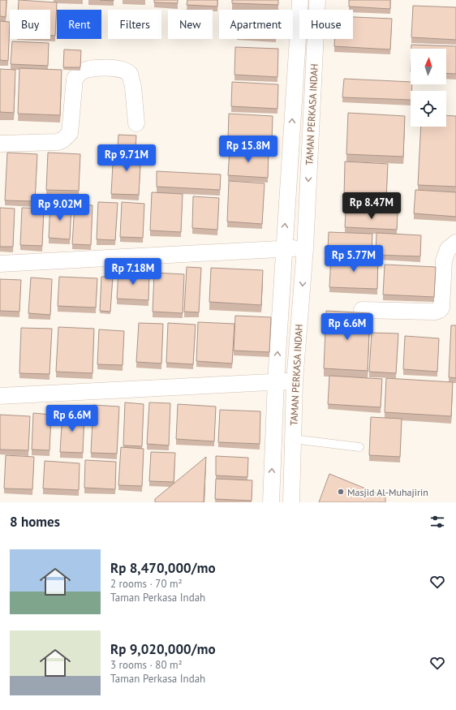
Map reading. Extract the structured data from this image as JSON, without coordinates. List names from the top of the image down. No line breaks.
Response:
{"streets":{"street":["TAMAN PERKASA INDAH"]},"places":["Masjid Al-Muhajirin"],"north":"top","page":{"chip":["Buy","Rent","Filters","New","Apartment","House"],"price":["Rp 15.8M","Rp 9.71M","Rp 8.47M","Rp 9.02M","Rp 5.77M","Rp 7.18M","Rp 6.6M","Rp 6.6M"],"heading":"8 homes","list":[{"name":"Rp 8,470,000/mo","note":"2 rooms · 70 m² · Taman Perkasa Indah"},{"name":"Rp 9,020,000/mo","note":"3 rooms · 80 m² · Taman Perkasa Indah"}]}}
